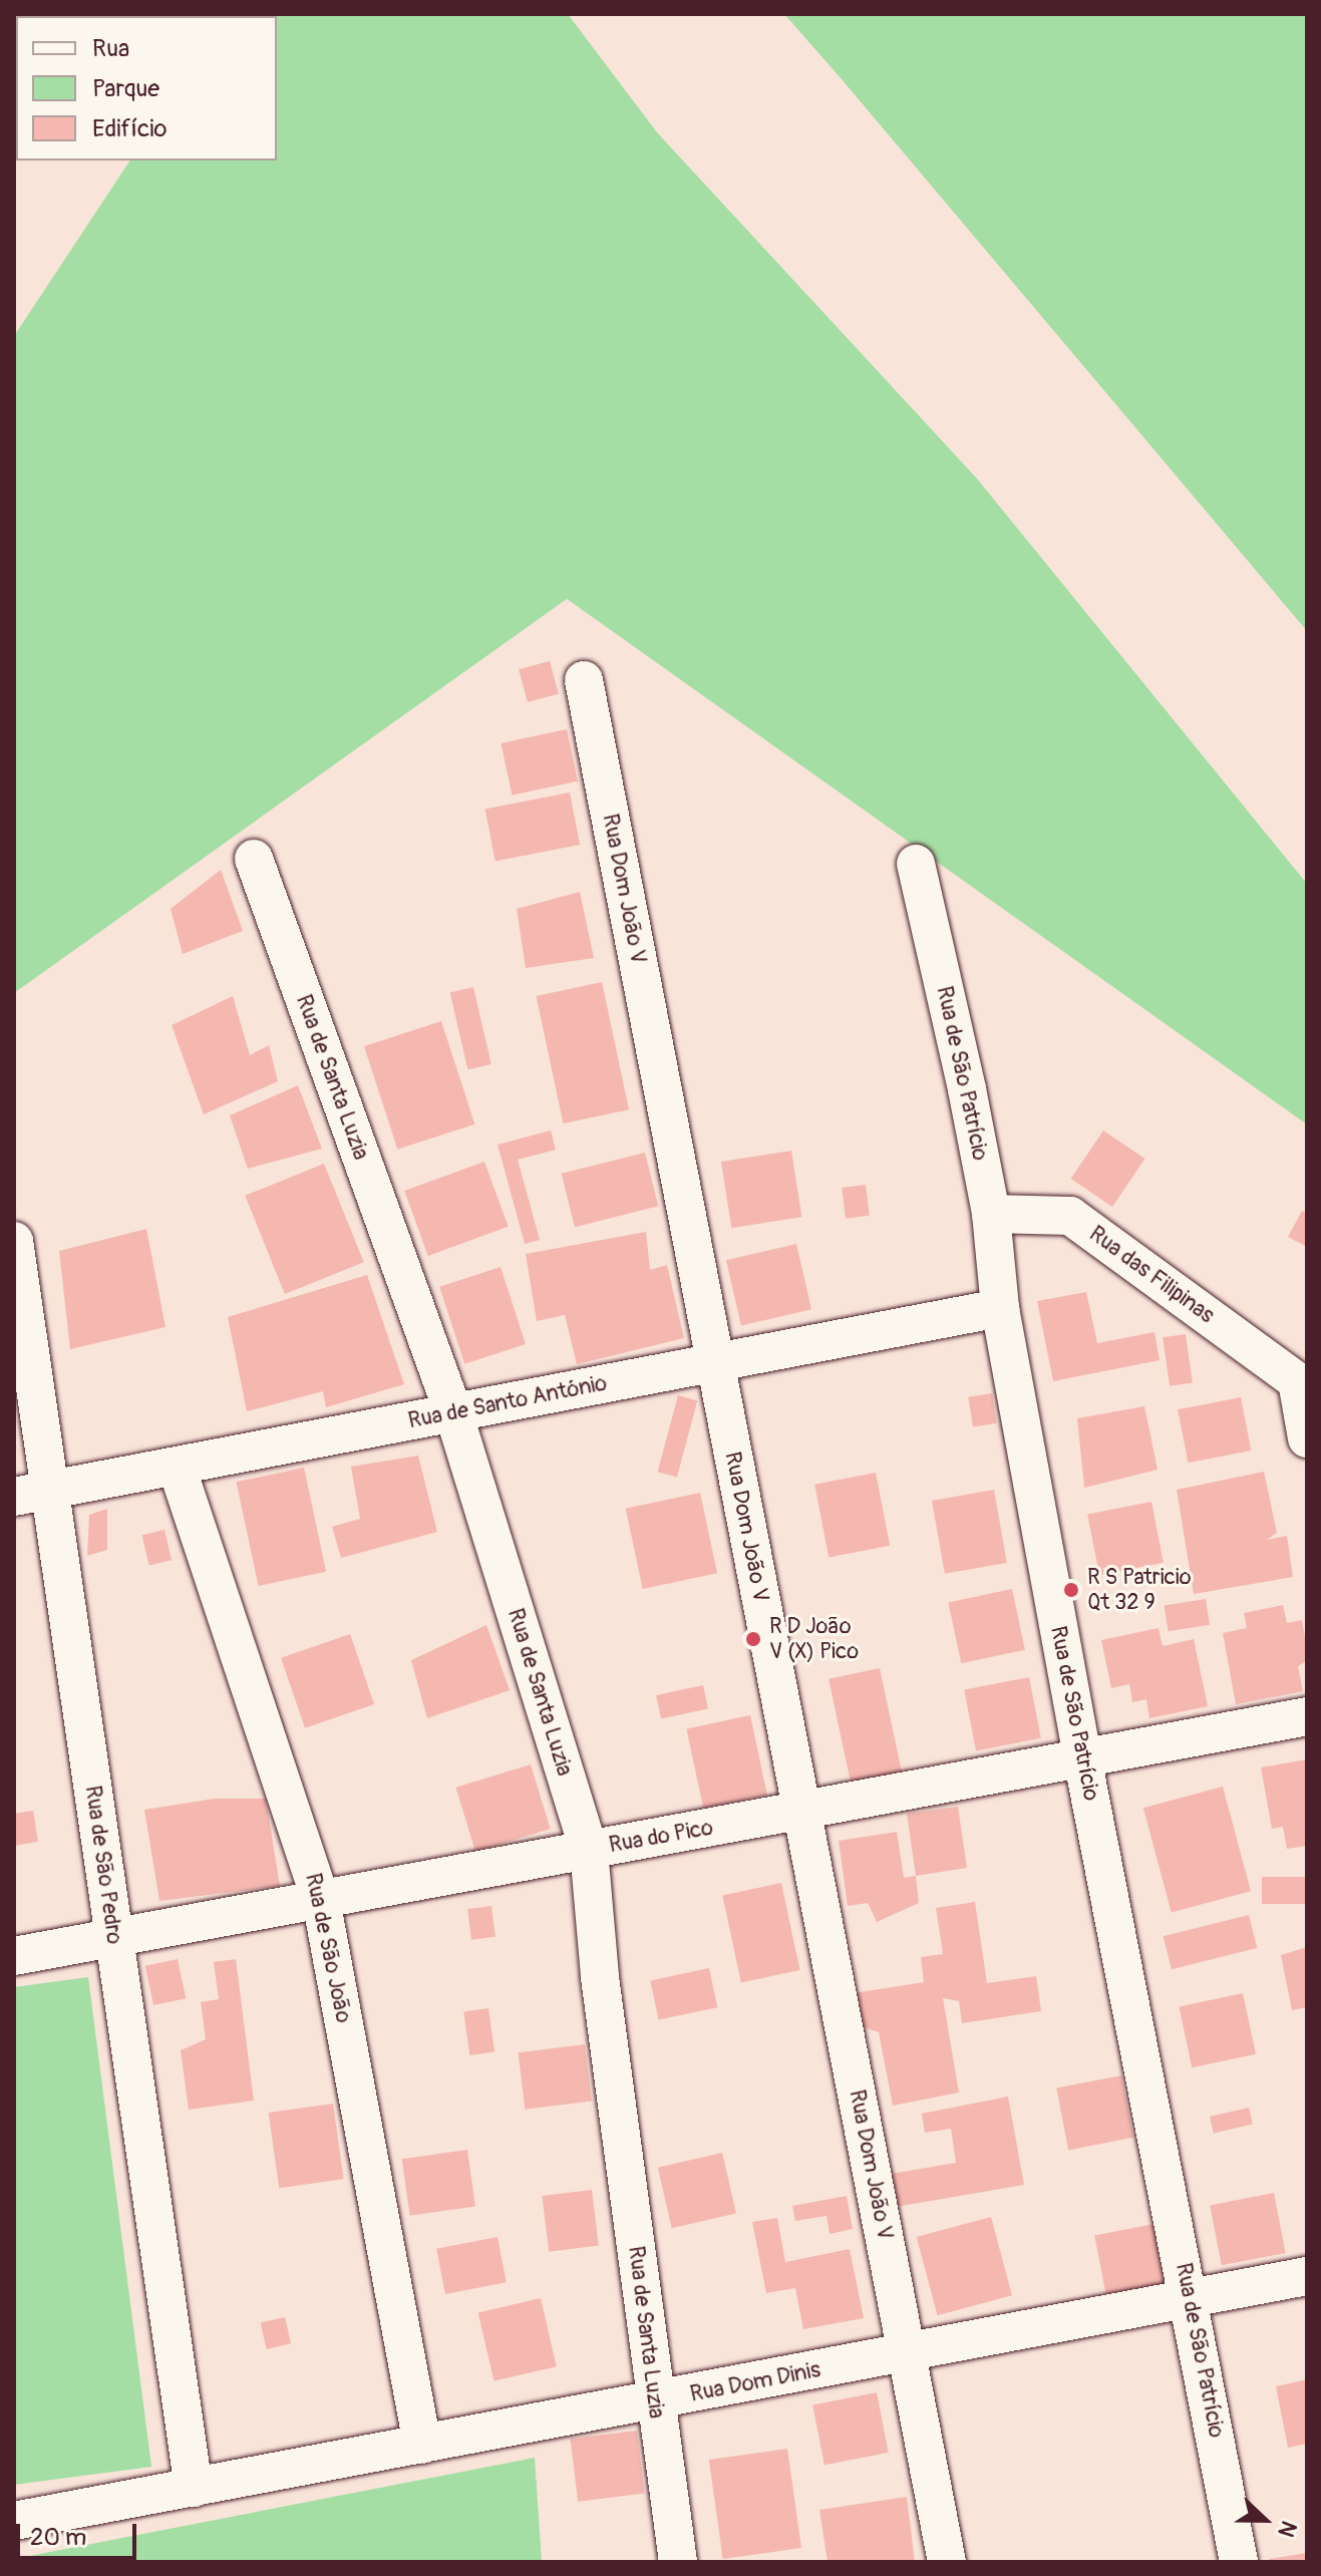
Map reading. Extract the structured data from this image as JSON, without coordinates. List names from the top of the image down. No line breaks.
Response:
{"streets":{"street":["Rua Dom João V","Rua de São Patrício","Rua de Santa Luzia","Rua das Filipinas","Rua de Santo António","Rua do Pico","Rua de São Pedro","Rua de São João","Rua Dom Dinis"]},"crossings":[["Rua Dom João V","Rua de Santo António"],["Rua Dom João V","Rua do Pico"],["Rua Dom João V","Rua Dom Dinis"],["Rua de São Patrício","Rua das Filipinas"],["Rua de São Patrício","Rua de Santo António"],["Rua de São Patrício","Rua do Pico"],["Rua de São Patrício","Rua Dom Dinis"],["Rua de Santa Luzia","Rua de Santo António"],["Rua de Santa Luzia","Rua do Pico"],["Rua de Santa Luzia","Rua Dom Dinis"],["Rua de Santo António","Rua de São Pedro"],["Rua de Santo António","Rua de São João"],["Rua do Pico","Rua de São Pedro"],["Rua do Pico","Rua de São João"],["Rua de São Pedro","Rua Dom Dinis"],["Rua de São João","Rua Dom Dinis"]],"places":["R S Patricio Qt 32 9","R D João V (X) Pico"],"legend":["Rua","Parque","Edifício"],"scale_bar":"20 m","north":"right"}
